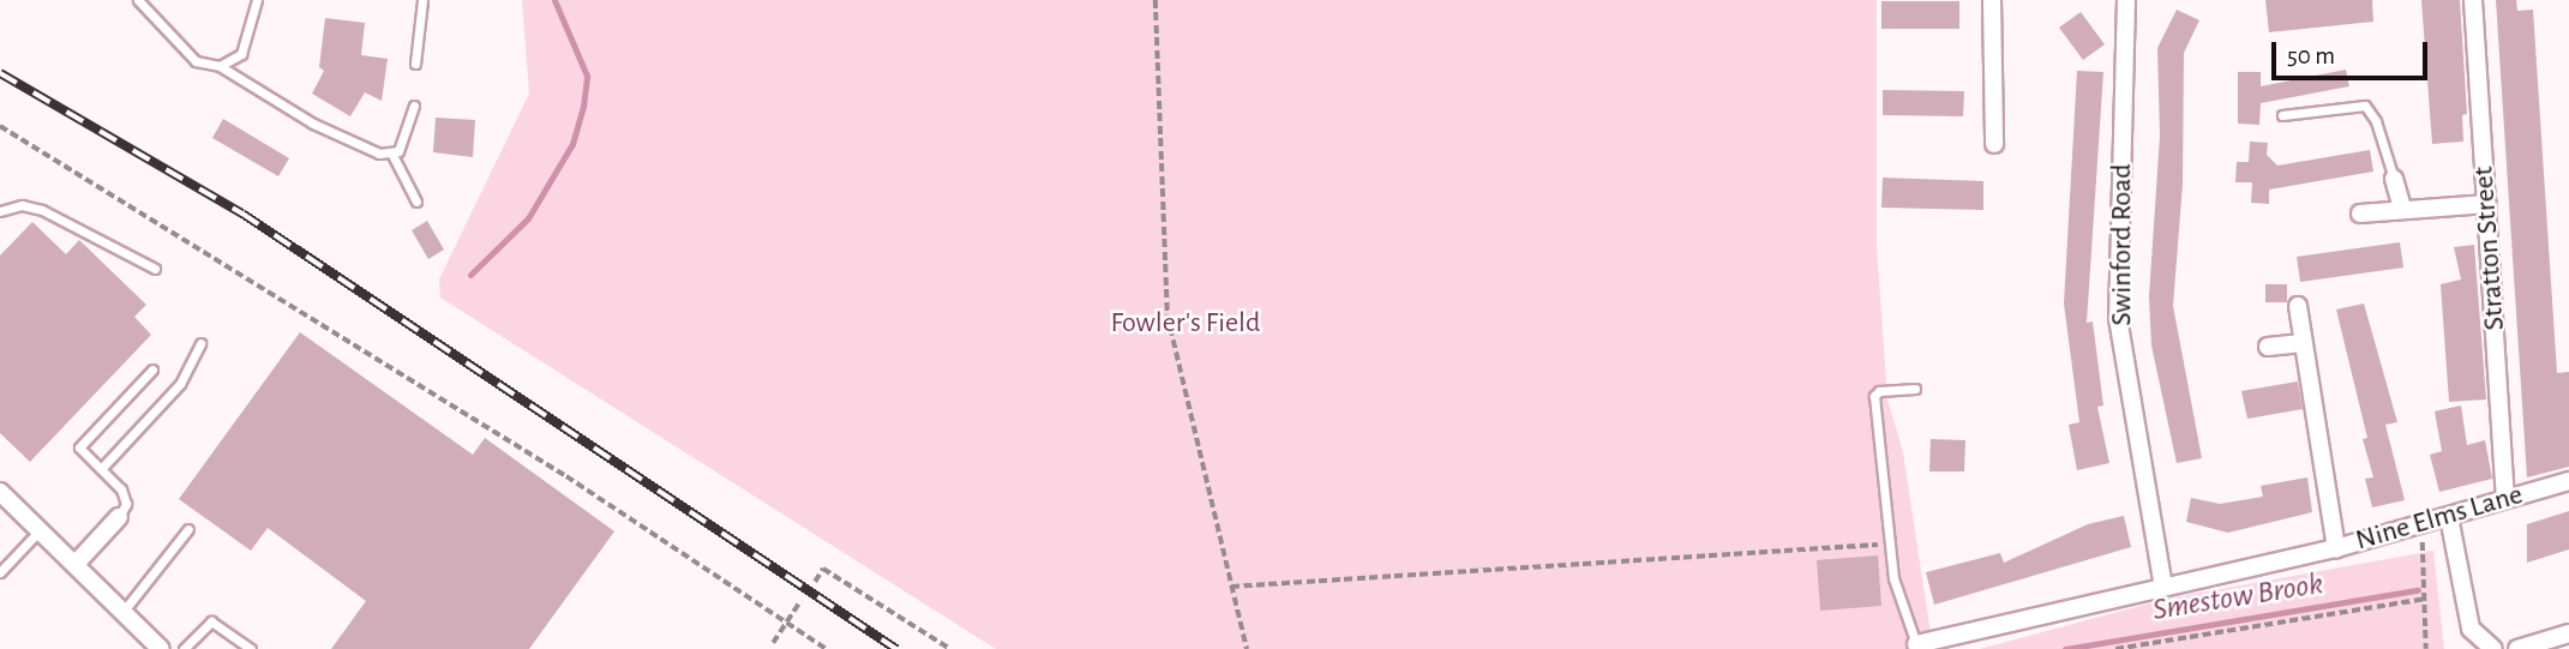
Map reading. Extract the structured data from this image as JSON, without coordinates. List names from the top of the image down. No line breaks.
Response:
{"streets":{"street":["Swinford Road","Stratton Street","Nine Elms Lane"]},"crossings":[["Swinford Road","Nine Elms Lane"],["Stratton Street","Nine Elms Lane"]],"water":["Smestow Brook"],"parks":["Fowler's Field"],"scale_bar":"50 m"}
